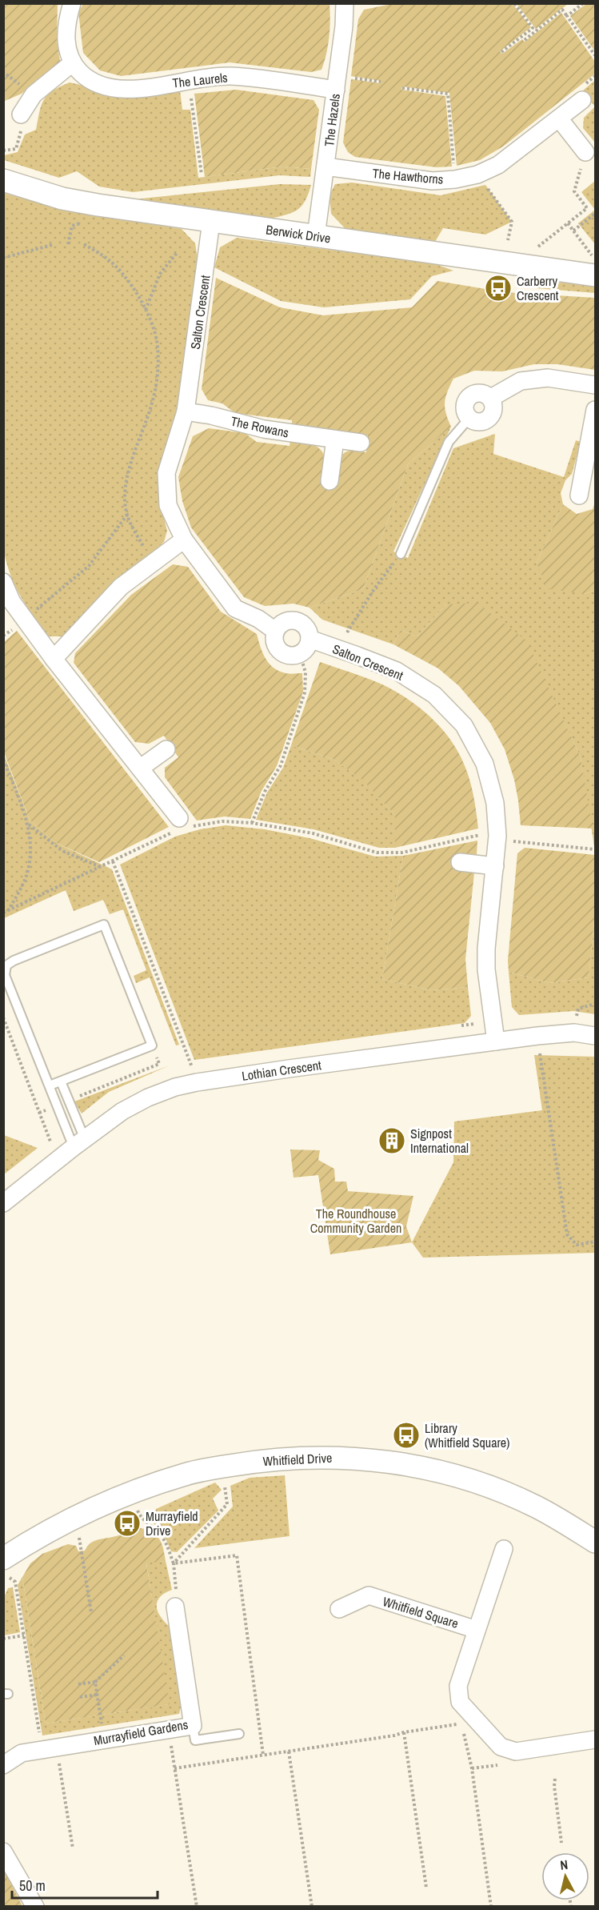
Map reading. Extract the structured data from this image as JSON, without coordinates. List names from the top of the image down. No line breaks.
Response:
{"streets":{"street":["The Laurels","The Hazels","The Hawthorns","Berwick Drive","Salton Crescent","The Rowans","Lothian Crescent","Whitfield Drive","Whitfield Square","Murrayfield Gardens"]},"crossings":[["The Laurels","The Hazels"],["The Hazels","The Hawthorns"],["The Hazels","Berwick Drive"],["Berwick Drive","Salton Crescent"],["Salton Crescent","The Rowans"],["Salton Crescent","Lothian Crescent"]],"parks":["The Roundhouse Community Garden"],"places":{"bus stop":["Carberry Crescent","Library (Whitfield Square)","Murrayfield Drive"],"building":["Signpost International"]},"scale_bar":"50 m","north":"top"}
